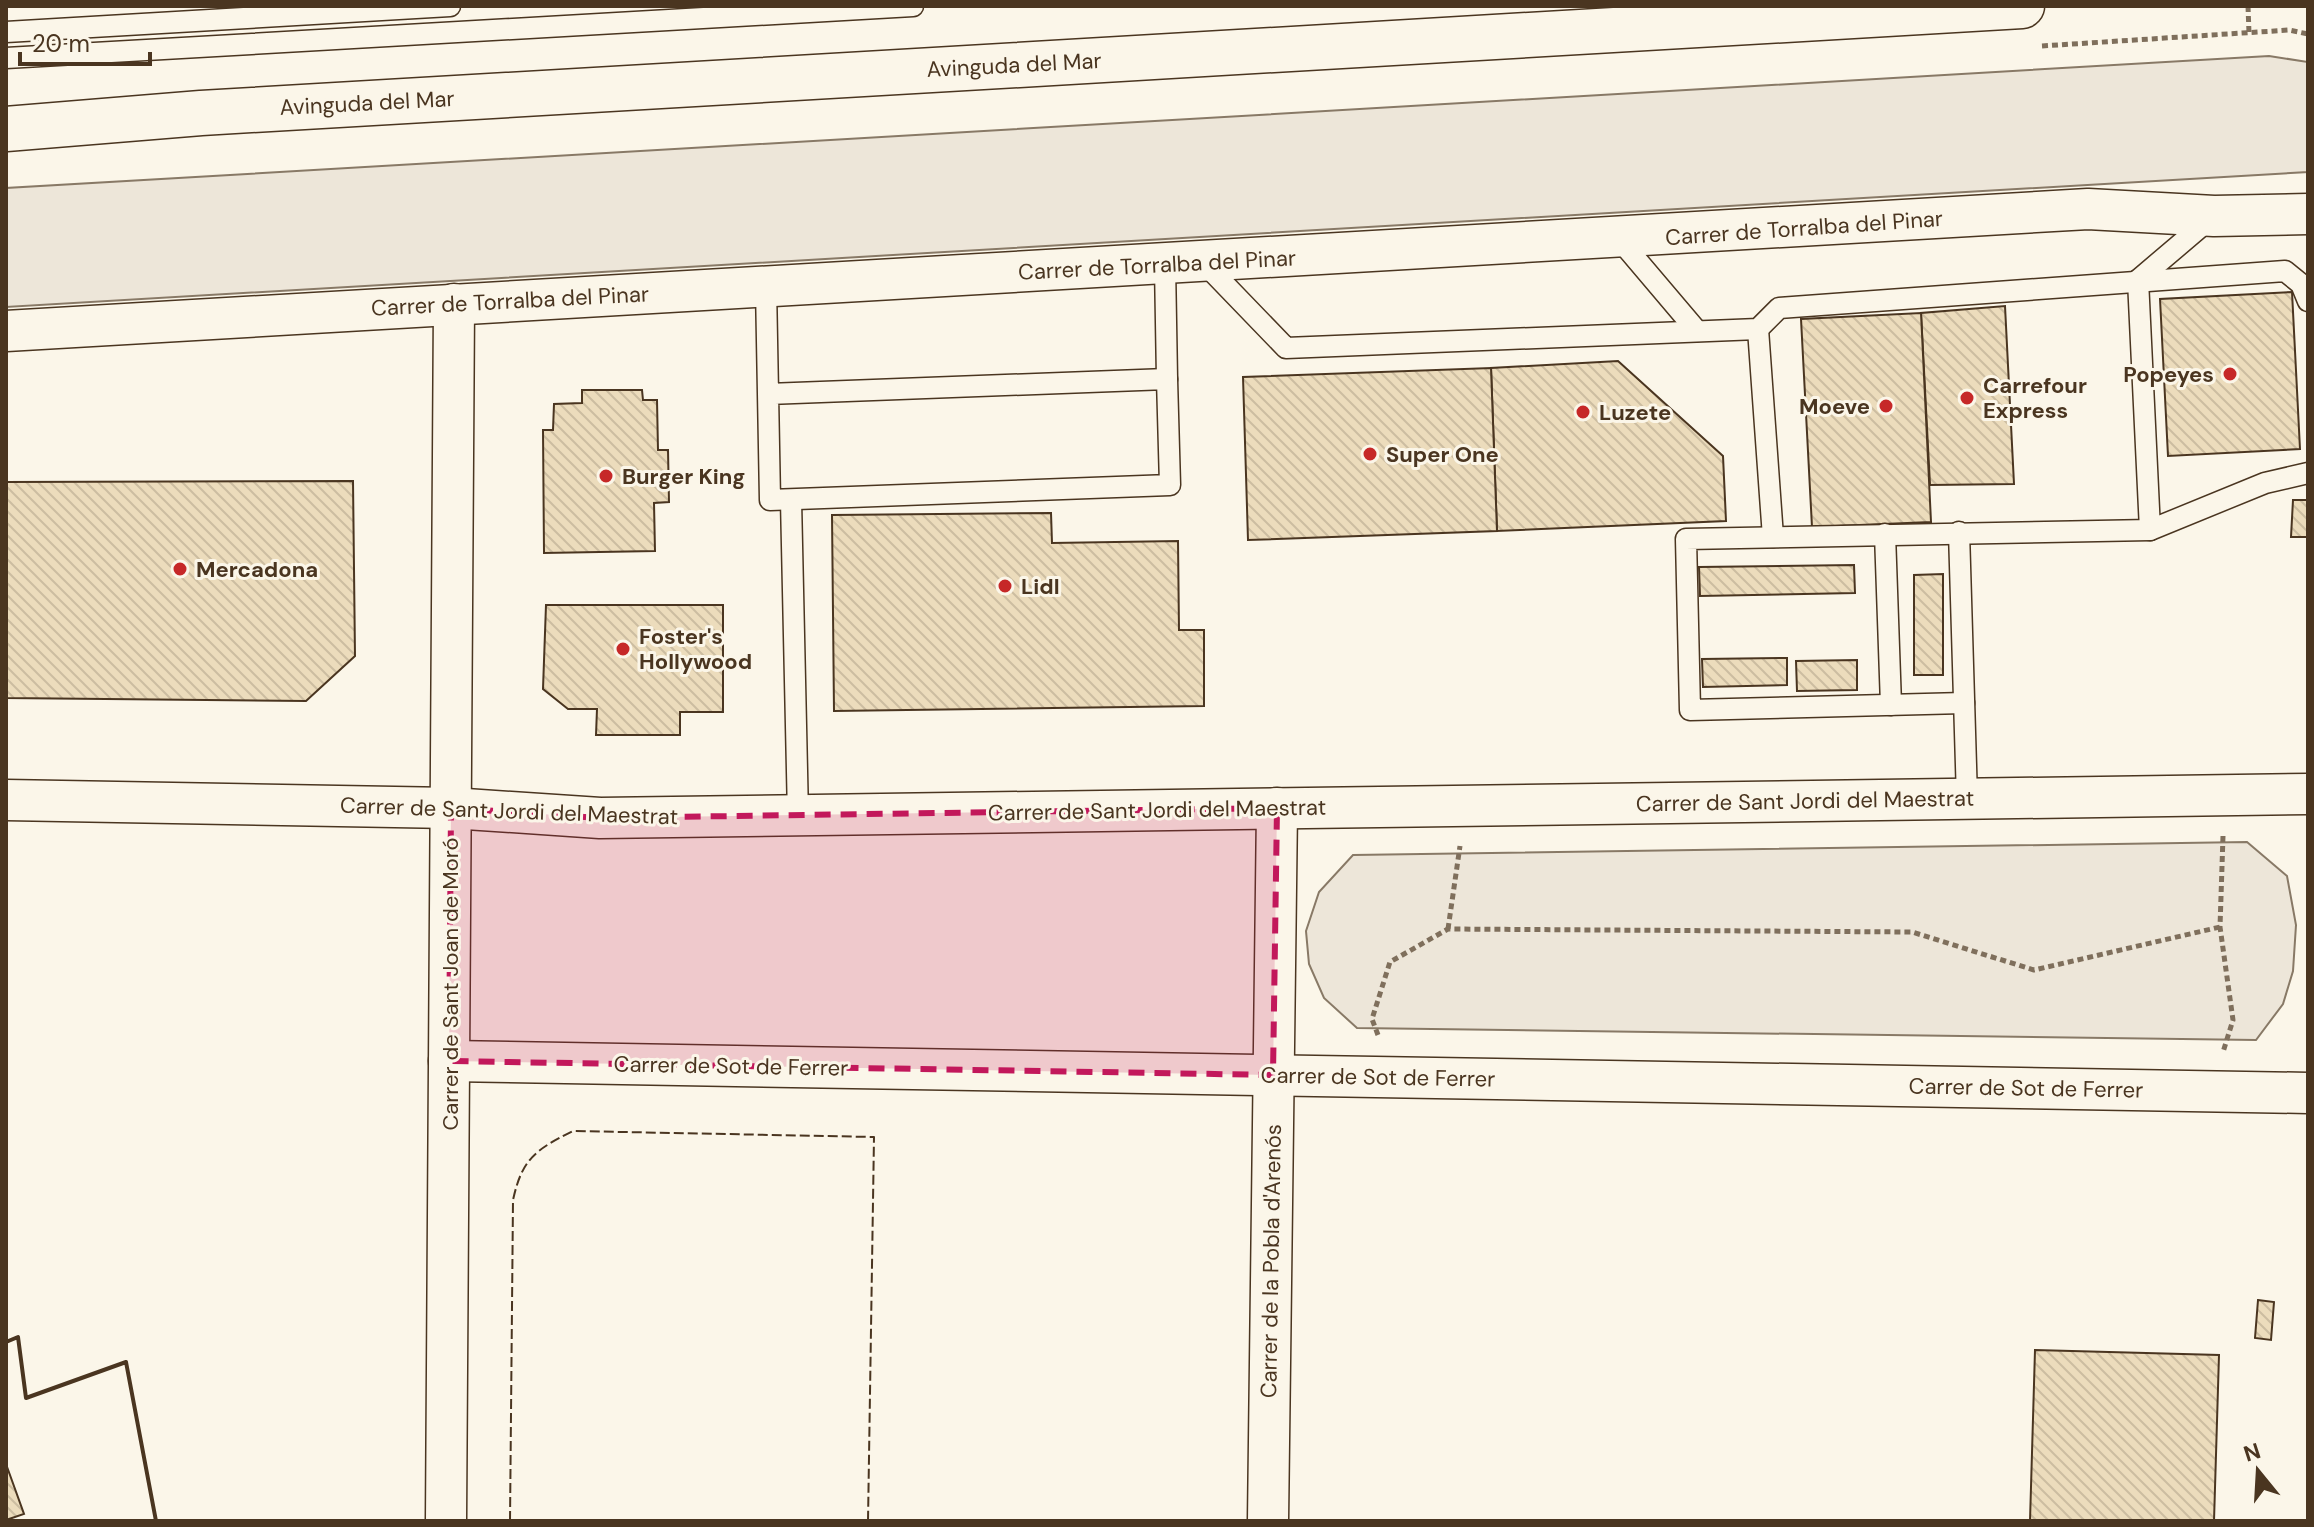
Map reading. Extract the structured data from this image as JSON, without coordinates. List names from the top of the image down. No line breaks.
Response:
{"streets":{"main road":["Avinguda del Mar"],"street":["Carrer de Torralba del Pinar","Carrer de Sant Jordi del Maestrat","Carrer de Sant Joan de Moró","Carrer de Sot de Ferrer","Carrer de la Pobla d'Arenós"]},"crossings":[["Carrer de Torralba del Pinar","Carrer de Sant Joan de Moró"],["Carrer de Sant Jordi del Maestrat","Carrer de Sant Joan de Moró"],["Carrer de Sant Jordi del Maestrat","Carrer de la Pobla d'Arenós"],["Carrer de Sant Joan de Moró","Carrer de Sot de Ferrer"],["Carrer de Sot de Ferrer","Carrer de la Pobla d'Arenós"]],"places":["Popeyes","Carrefour Express","Moeve","Luzete","Super One","Burger King","Mercadona","Lidl","Foster's Hollywood"],"scale_bar":"20 m","north":"top"}
